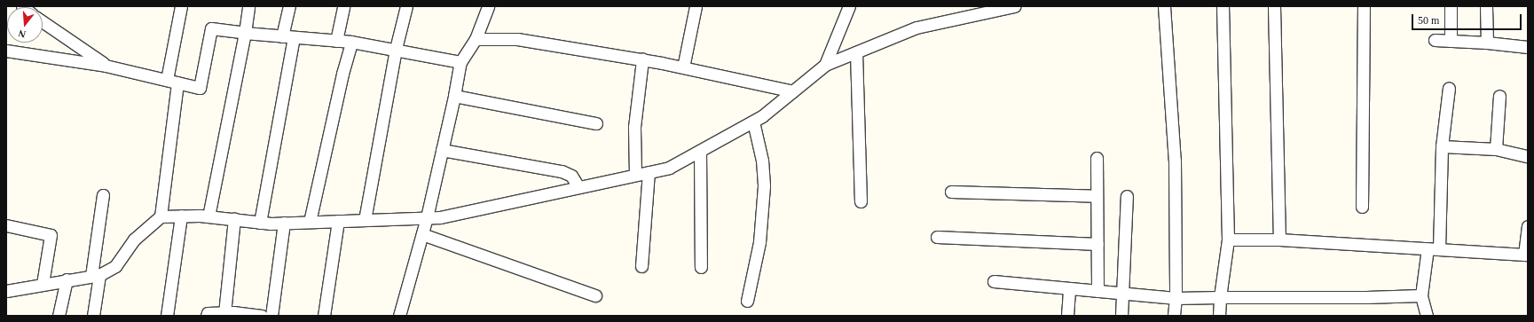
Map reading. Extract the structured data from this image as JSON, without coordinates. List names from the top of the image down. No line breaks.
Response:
{"scale_bar":"50 m","north":"bottom"}
